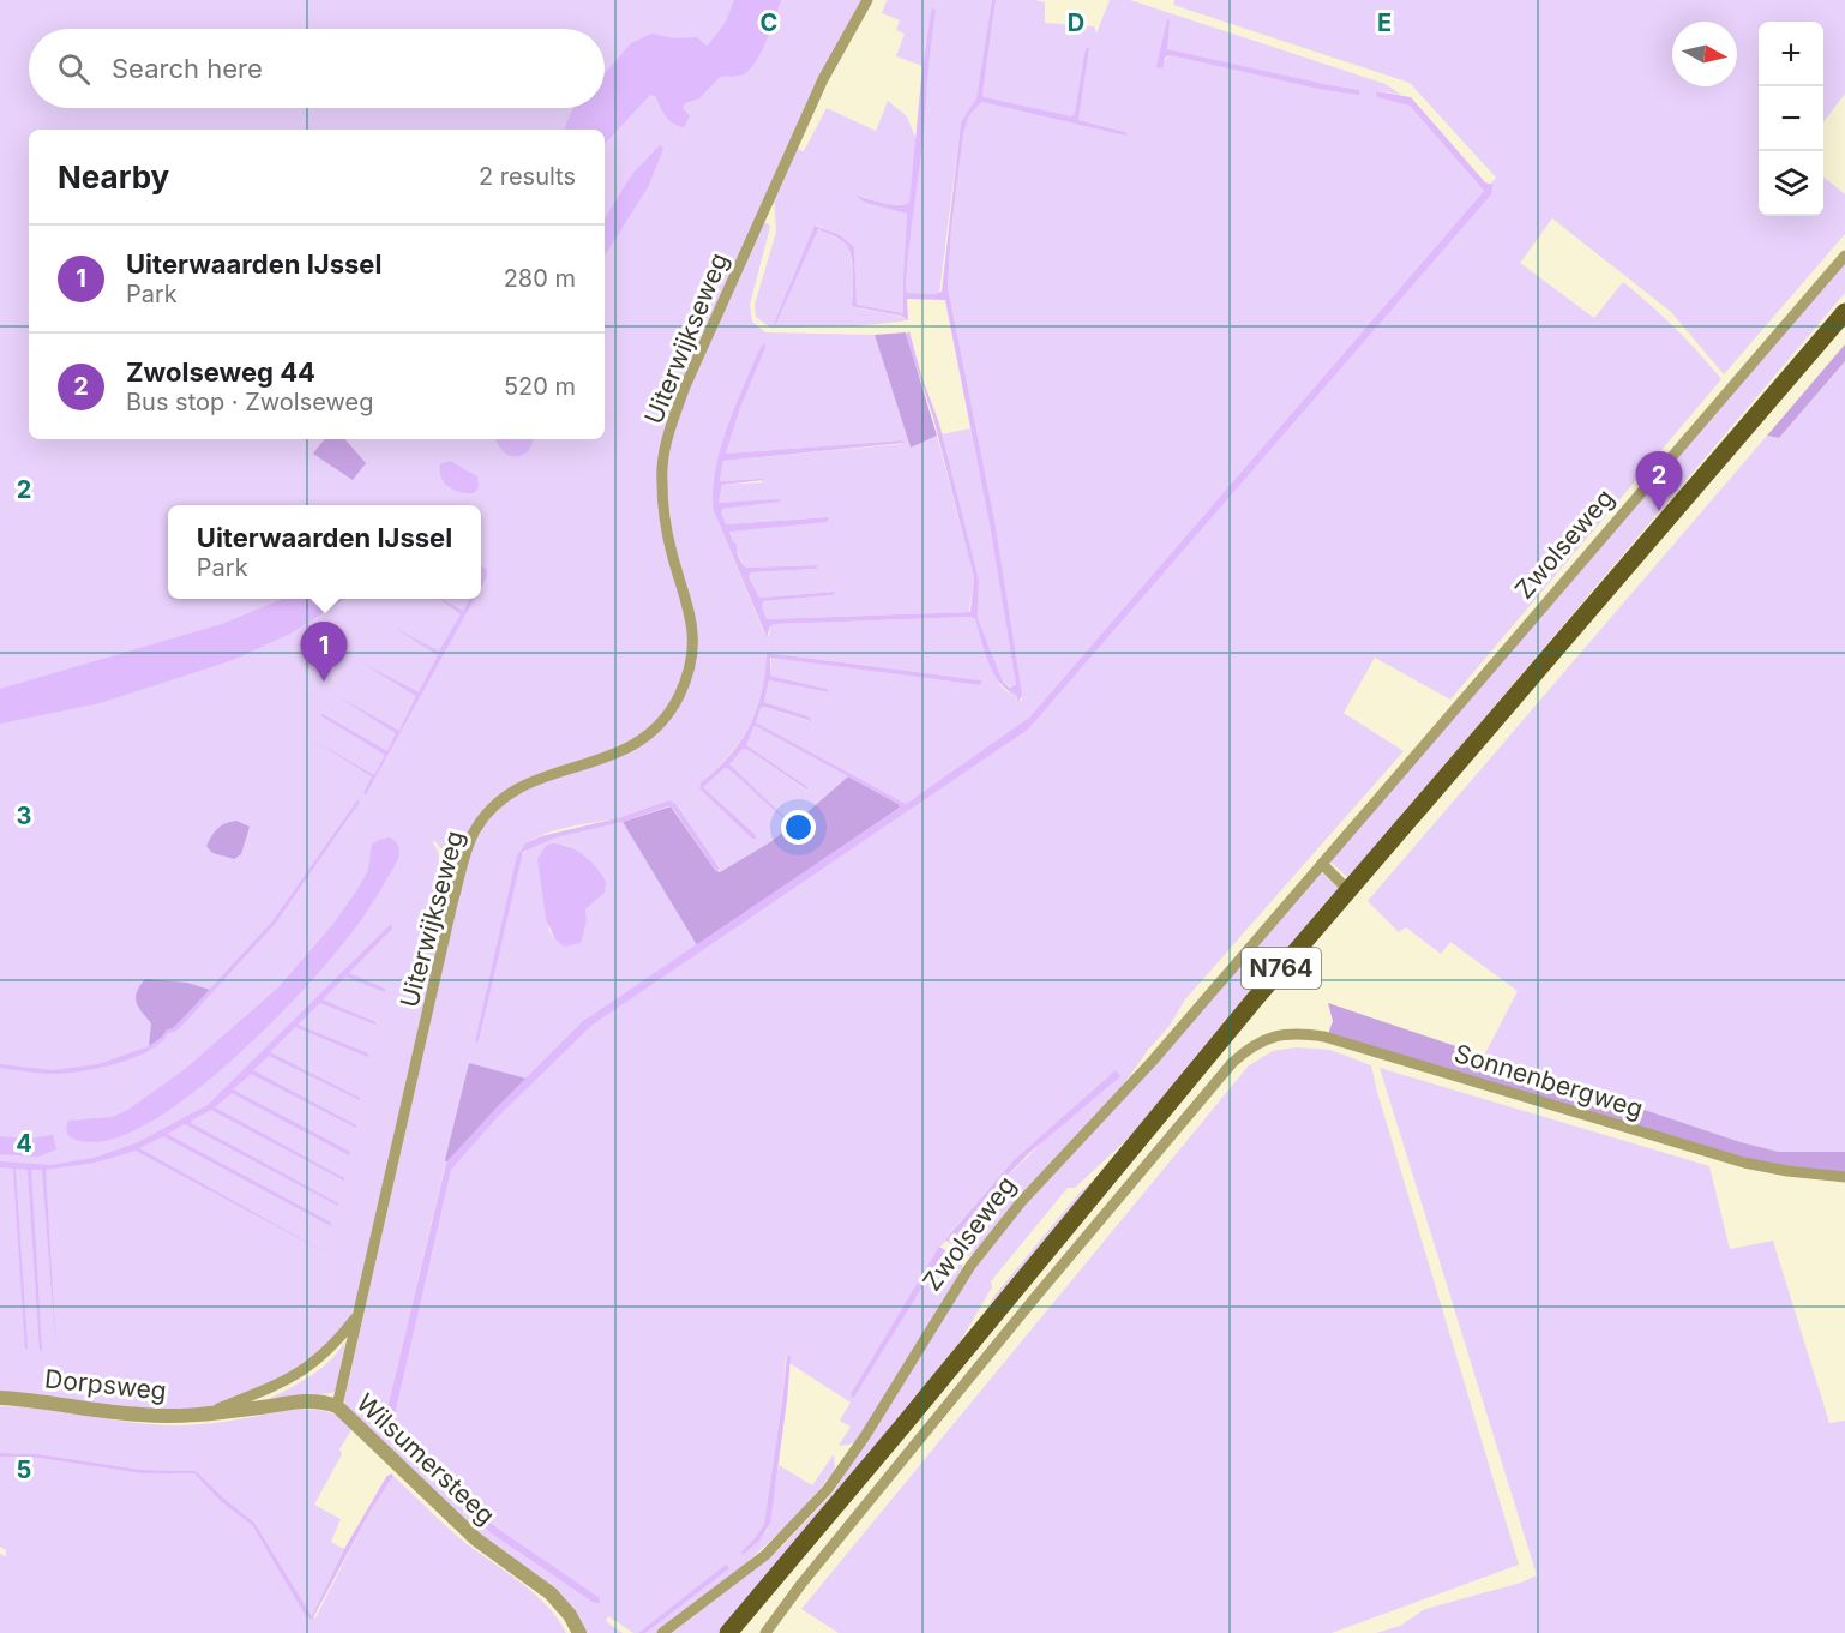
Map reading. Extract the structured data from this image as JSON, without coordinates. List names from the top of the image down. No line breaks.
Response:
{"streets":{"main road":["N764"],"street":["Uiterwijkseweg","Zwolseweg","Sonnenbergweg","Dorpsweg","Wilsumersteeg"]},"crossings":[["Uiterwijkseweg","Dorpsweg"],["Uiterwijkseweg","Wilsumersteeg"],["Dorpsweg","Wilsumersteeg"]],"north":"right","page":{"map_buttons":["+","−"],"search":"Search here","heading":["Nearby","2 results"],"list":[{"mark":"1","name":"Uiterwaarden IJssel","note":"Park","value":"280 m"},{"mark":"2","name":"Zwolseweg 44","note":"Bus stop · Zwolseweg","value":"520 m"}],"pins":["2","1"],"popup":["Uiterwaarden IJssel","Park"]},"grid":{"columns":["C","D","E"],"rows":["2","3","4","5"]}}
